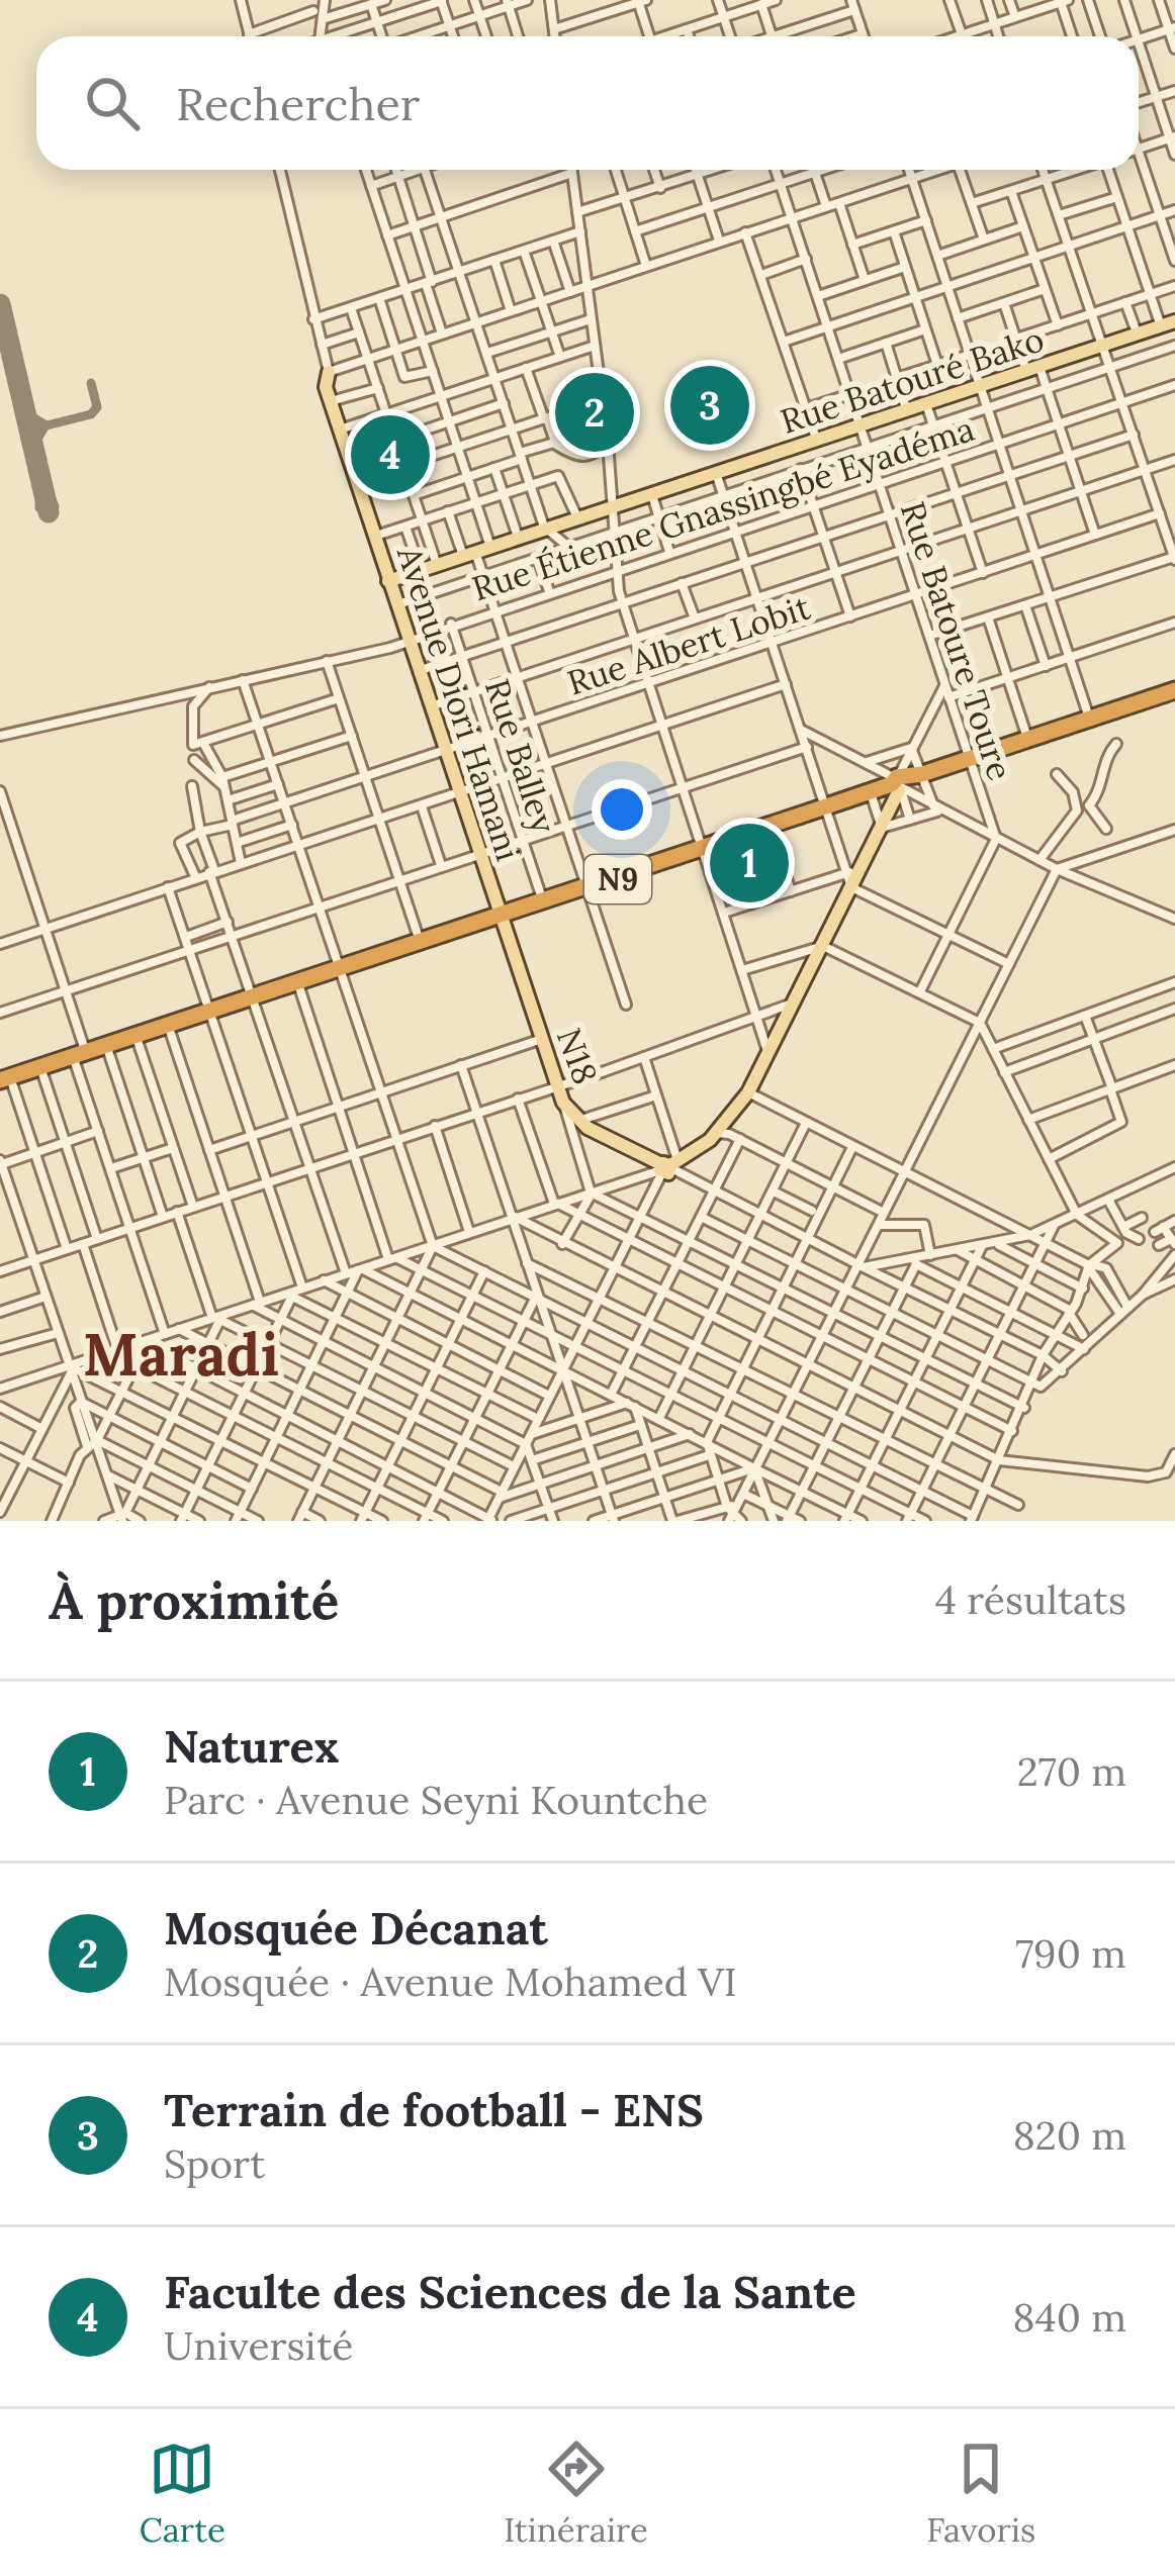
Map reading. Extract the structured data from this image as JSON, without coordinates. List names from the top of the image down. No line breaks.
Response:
{"streets":{"highway":["N9"],"main road":["Rue Batouré Bako","Avenue Diori Hamani","N18"],"street":["Rue Étienne Gnassingbé Eyadéma","Rue Batoure Toure","Rue Albert Lobit","Rue Balley"]},"crossings":[["Rue Batouré Bako","Rue Batoure Toure"],["Rue Batouré Bako","Avenue Diori Hamani"],["Rue Étienne Gnassingbé Eyadéma","Rue Batoure Toure"],["Rue Étienne Gnassingbé Eyadéma","Avenue Diori Hamani"],["Rue Étienne Gnassingbé Eyadéma","Rue Balley"],["Rue Batoure Toure","Rue Albert Lobit"],["Rue Batoure Toure","N9"],["Rue Albert Lobit","Avenue Diori Hamani"],["Rue Albert Lobit","Rue Balley"],["Avenue Diori Hamani","N9"],["Avenue Diori Hamani","N18"],["Rue Balley","N9"],["N9","N18"]],"districts":["Maradi"],"page":{"search":"Rechercher","pins":["3","2","4","1"],"heading":["À proximité","4 résultats"],"list":[{"mark":"1","name":"Naturex","note":"Parc · Avenue Seyni Kountche","value":"270 m"},{"mark":"2","name":"Mosquée Décanat","note":"Mosquée · Avenue Mohamed VI","value":"790 m"},{"mark":"3","name":"Terrain de football - ENS","note":"Sport","value":"820 m"},{"mark":"4","name":"Faculte des Sciences de la Sante","note":"Université","value":"840 m"}],"nav":["Carte","Itinéraire","Favoris"]}}
